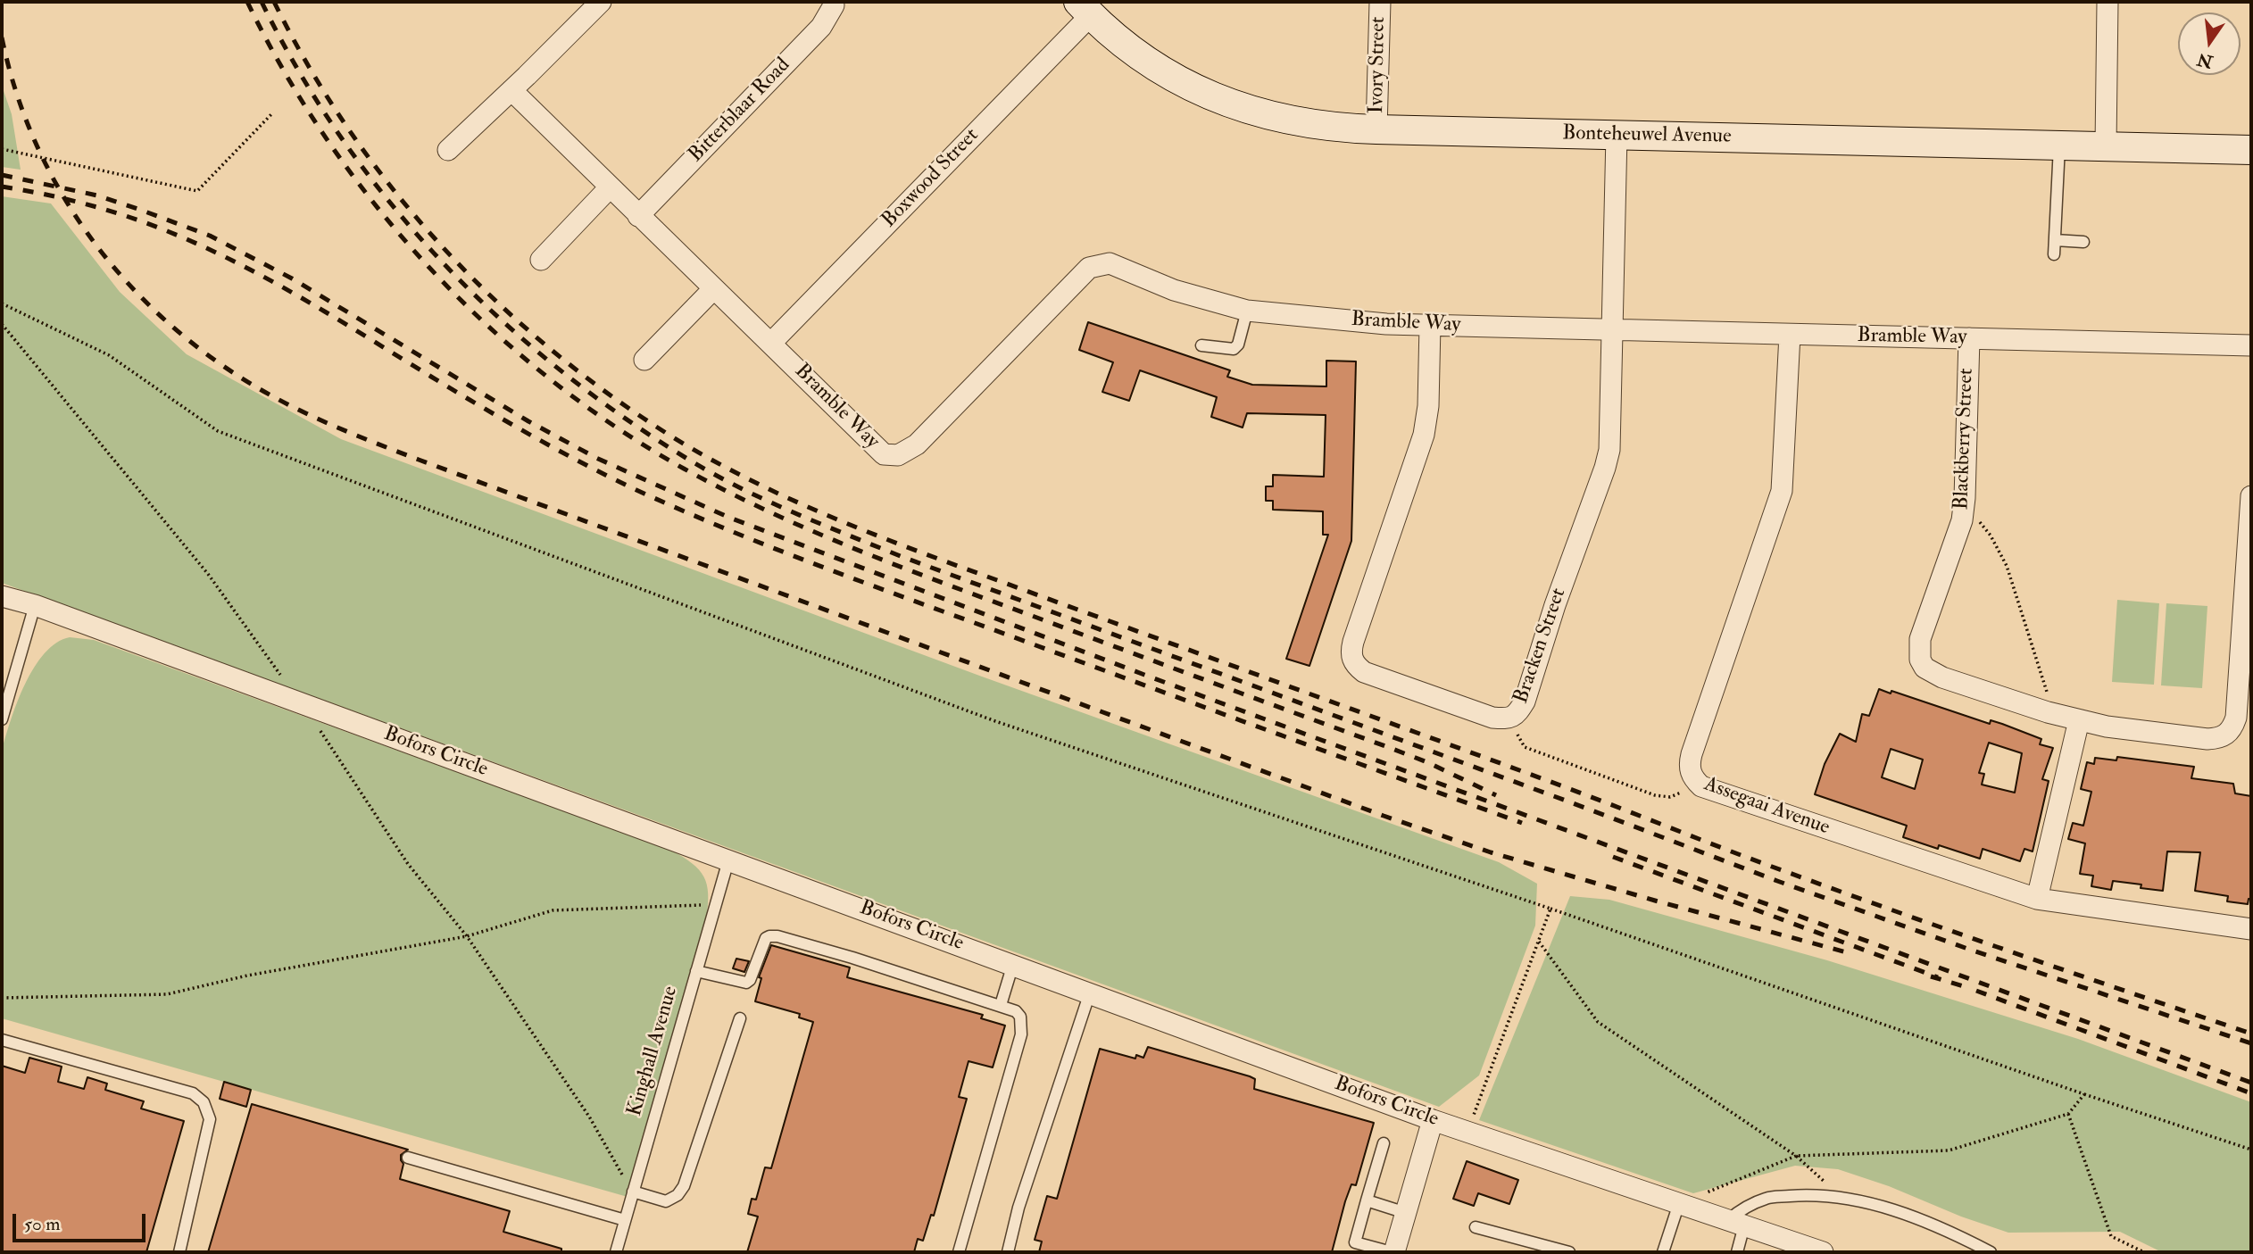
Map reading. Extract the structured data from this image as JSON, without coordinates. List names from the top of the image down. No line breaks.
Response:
{"streets":{"street":["Ivory Street","Bitterblaar Road","Bonteheuwel Avenue","Boxwood Street","Bramble Way","Blackberry Street","Bracken Street","Bofors Circle","Assegaai Avenue"],"lane":["Kinghall Avenue"]},"crossings":[["Ivory Street","Bonteheuwel Avenue"],["Bitterblaar Road","Bramble Way"],["Bonteheuwel Avenue","Boxwood Street"],["Bonteheuwel Avenue","Bracken Street"],["Boxwood Street","Bramble Way"],["Bramble Way","Blackberry Street"],["Bramble Way","Bracken Street"],["Bramble Way","Assegaai Avenue"],["Bofors Circle","Kinghall Avenue"]],"scale_bar":"50 m","north":"bottom"}
